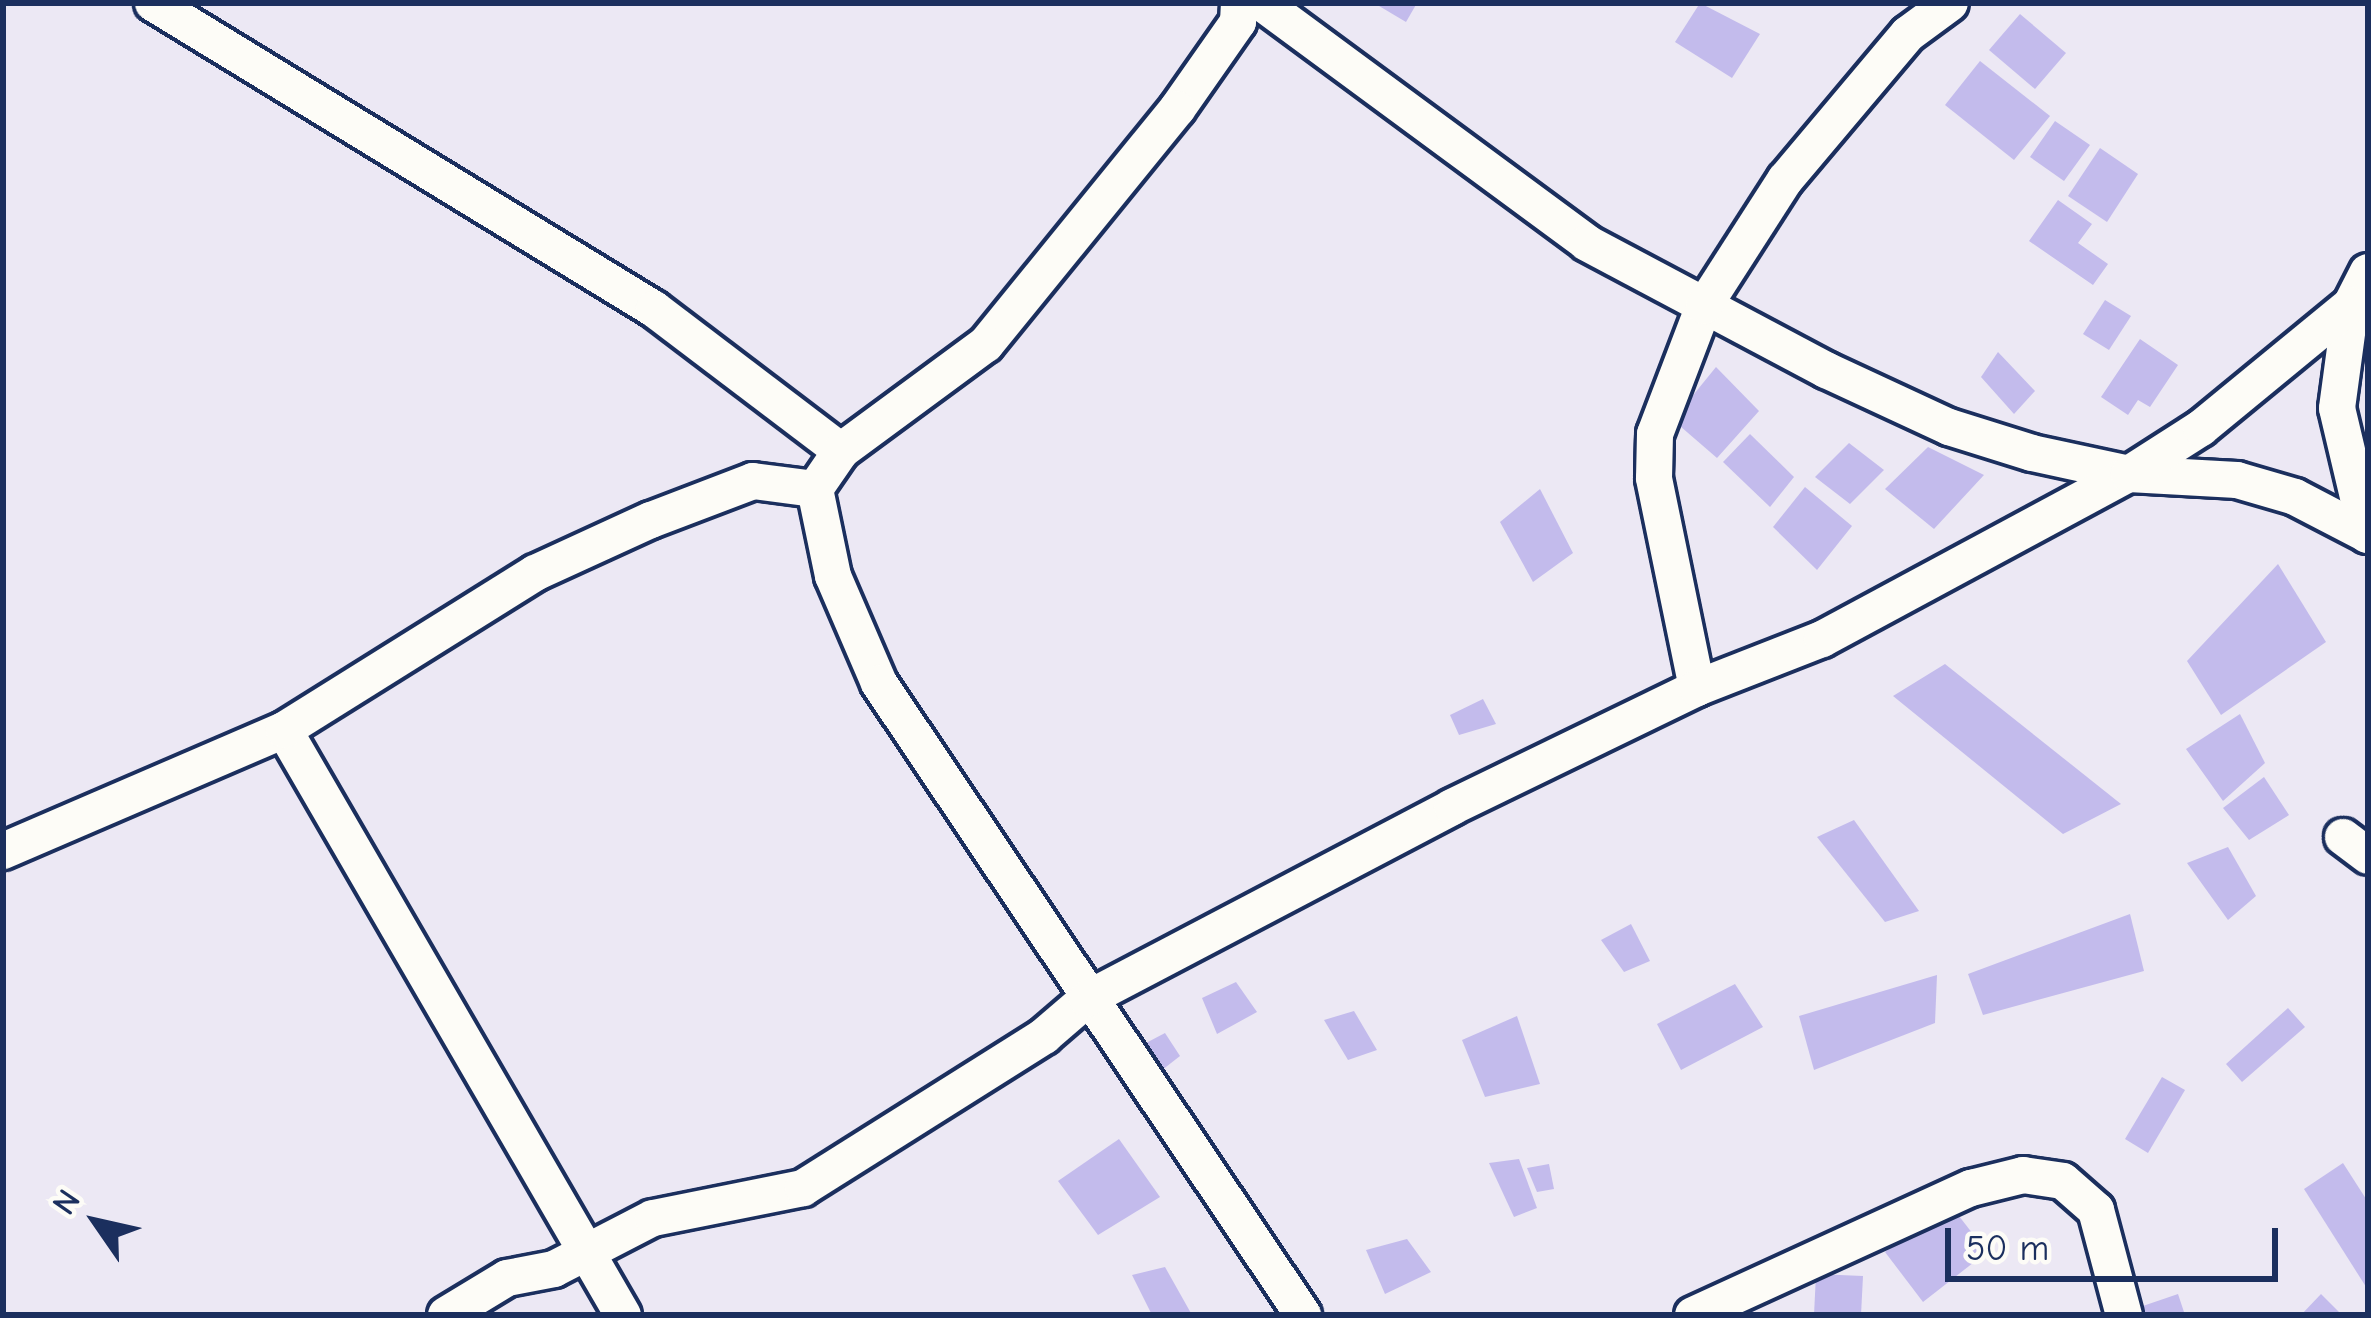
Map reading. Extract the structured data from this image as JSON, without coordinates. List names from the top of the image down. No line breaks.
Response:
{"scale_bar":"50 m","north":"top left"}
